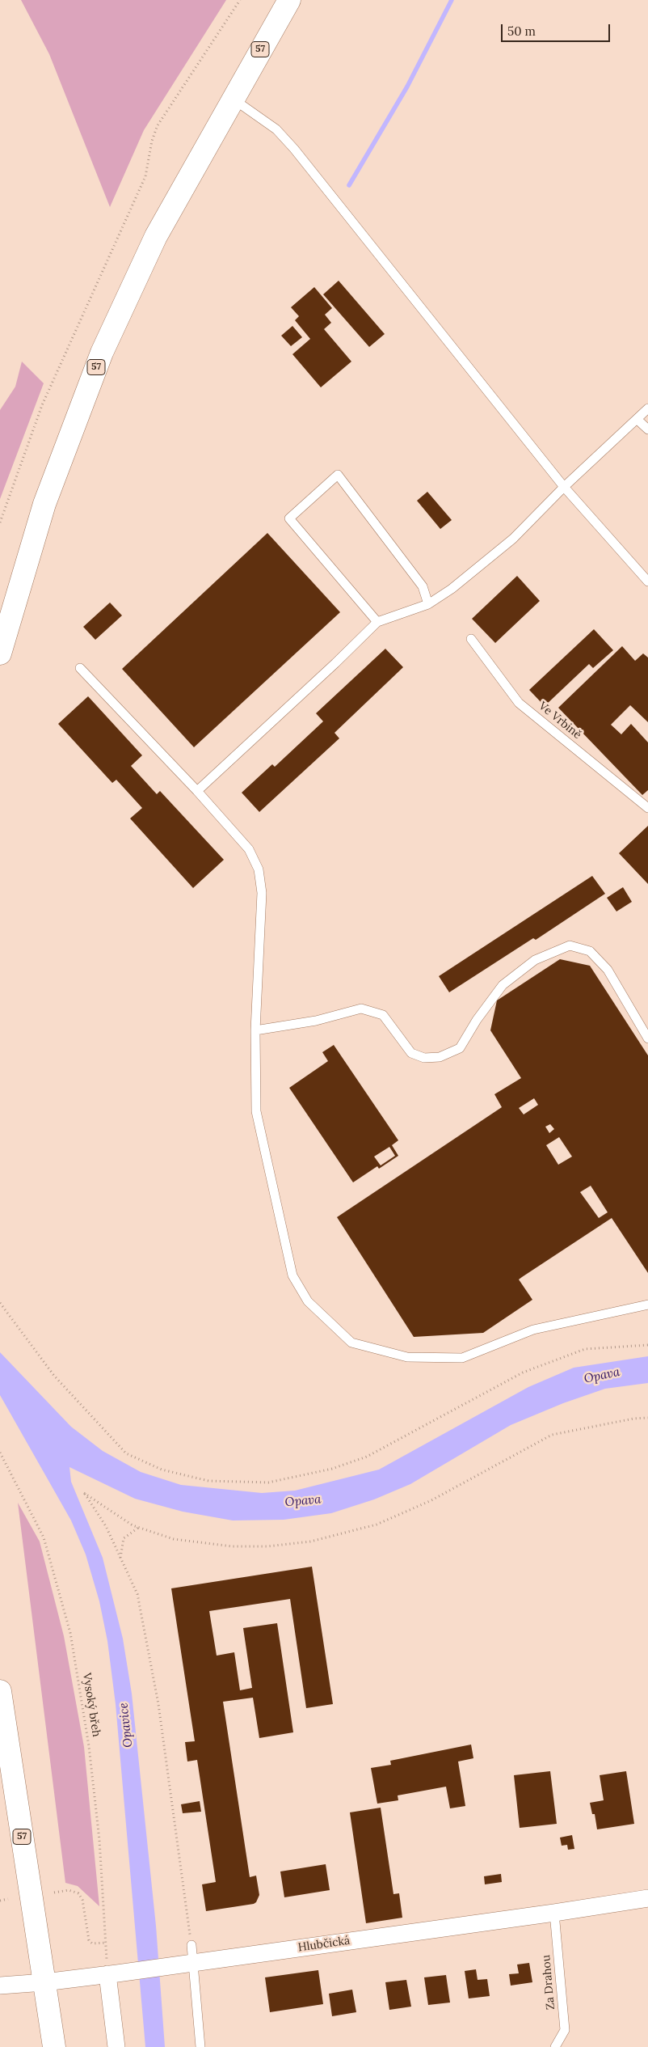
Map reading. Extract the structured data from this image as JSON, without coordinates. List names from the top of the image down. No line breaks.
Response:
{"streets":{"main road":["57"],"street":["Hlubčická"],"lane":["Ve Vrbině","Za Drahou"],"path":["Vysoký břeh"]},"crossings":[["57","Hlubčická"],["Vysoký břeh","Hlubčická"],["Hlubčická","Za Drahou"]],"water":["Opava","Opavice"],"scale_bar":"50 m"}
